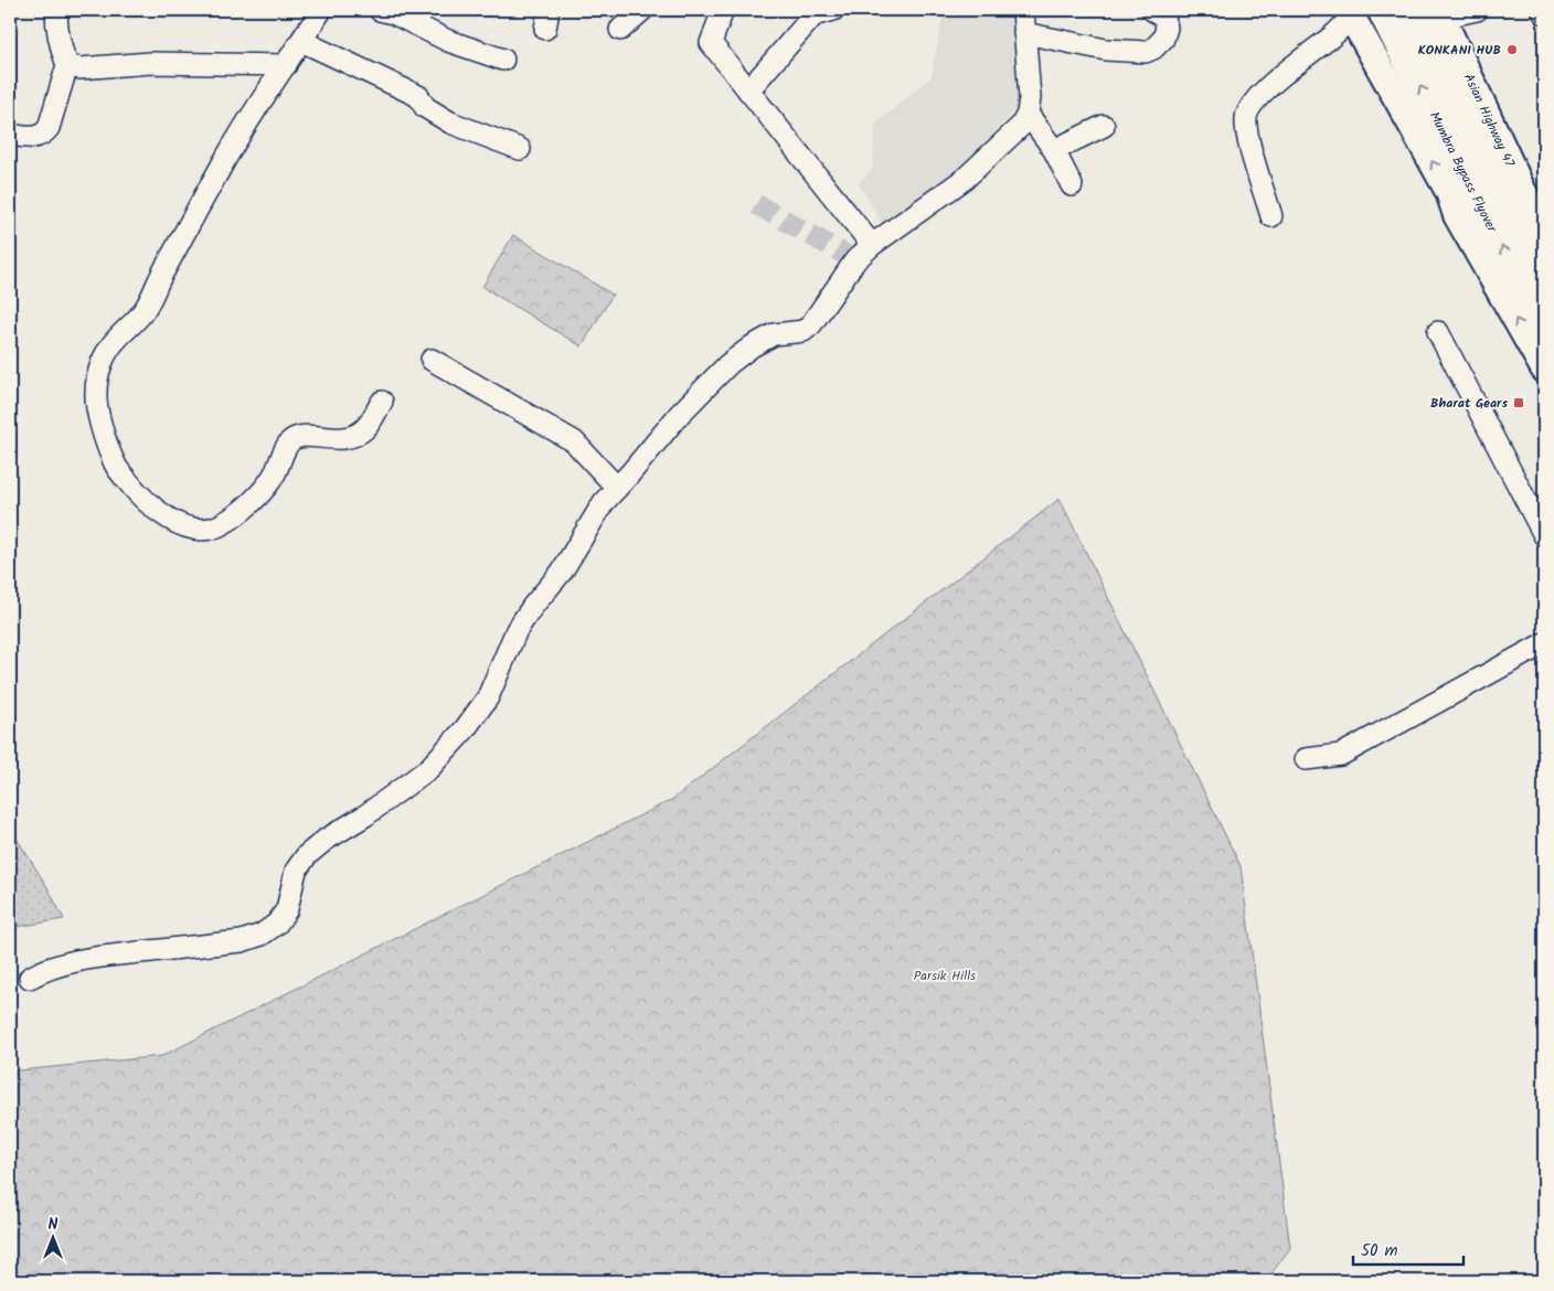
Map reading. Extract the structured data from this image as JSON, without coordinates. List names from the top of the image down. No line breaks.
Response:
{"streets":{"highway":["Mumbra Bypass Flyover"],"main road":["Asian Highway 47"]},"parks":["Parsik Hills"],"places":{"other":["KONKANI HUB"],"transit":["Bharat Gears"]},"scale_bar":"50 m","north":"top"}
